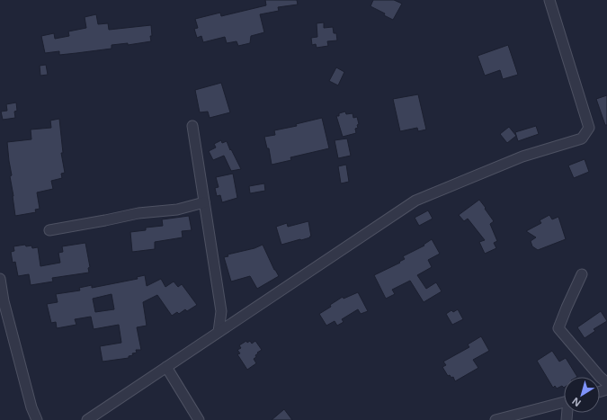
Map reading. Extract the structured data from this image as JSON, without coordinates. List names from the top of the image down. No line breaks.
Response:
{"north":"bottom left"}
